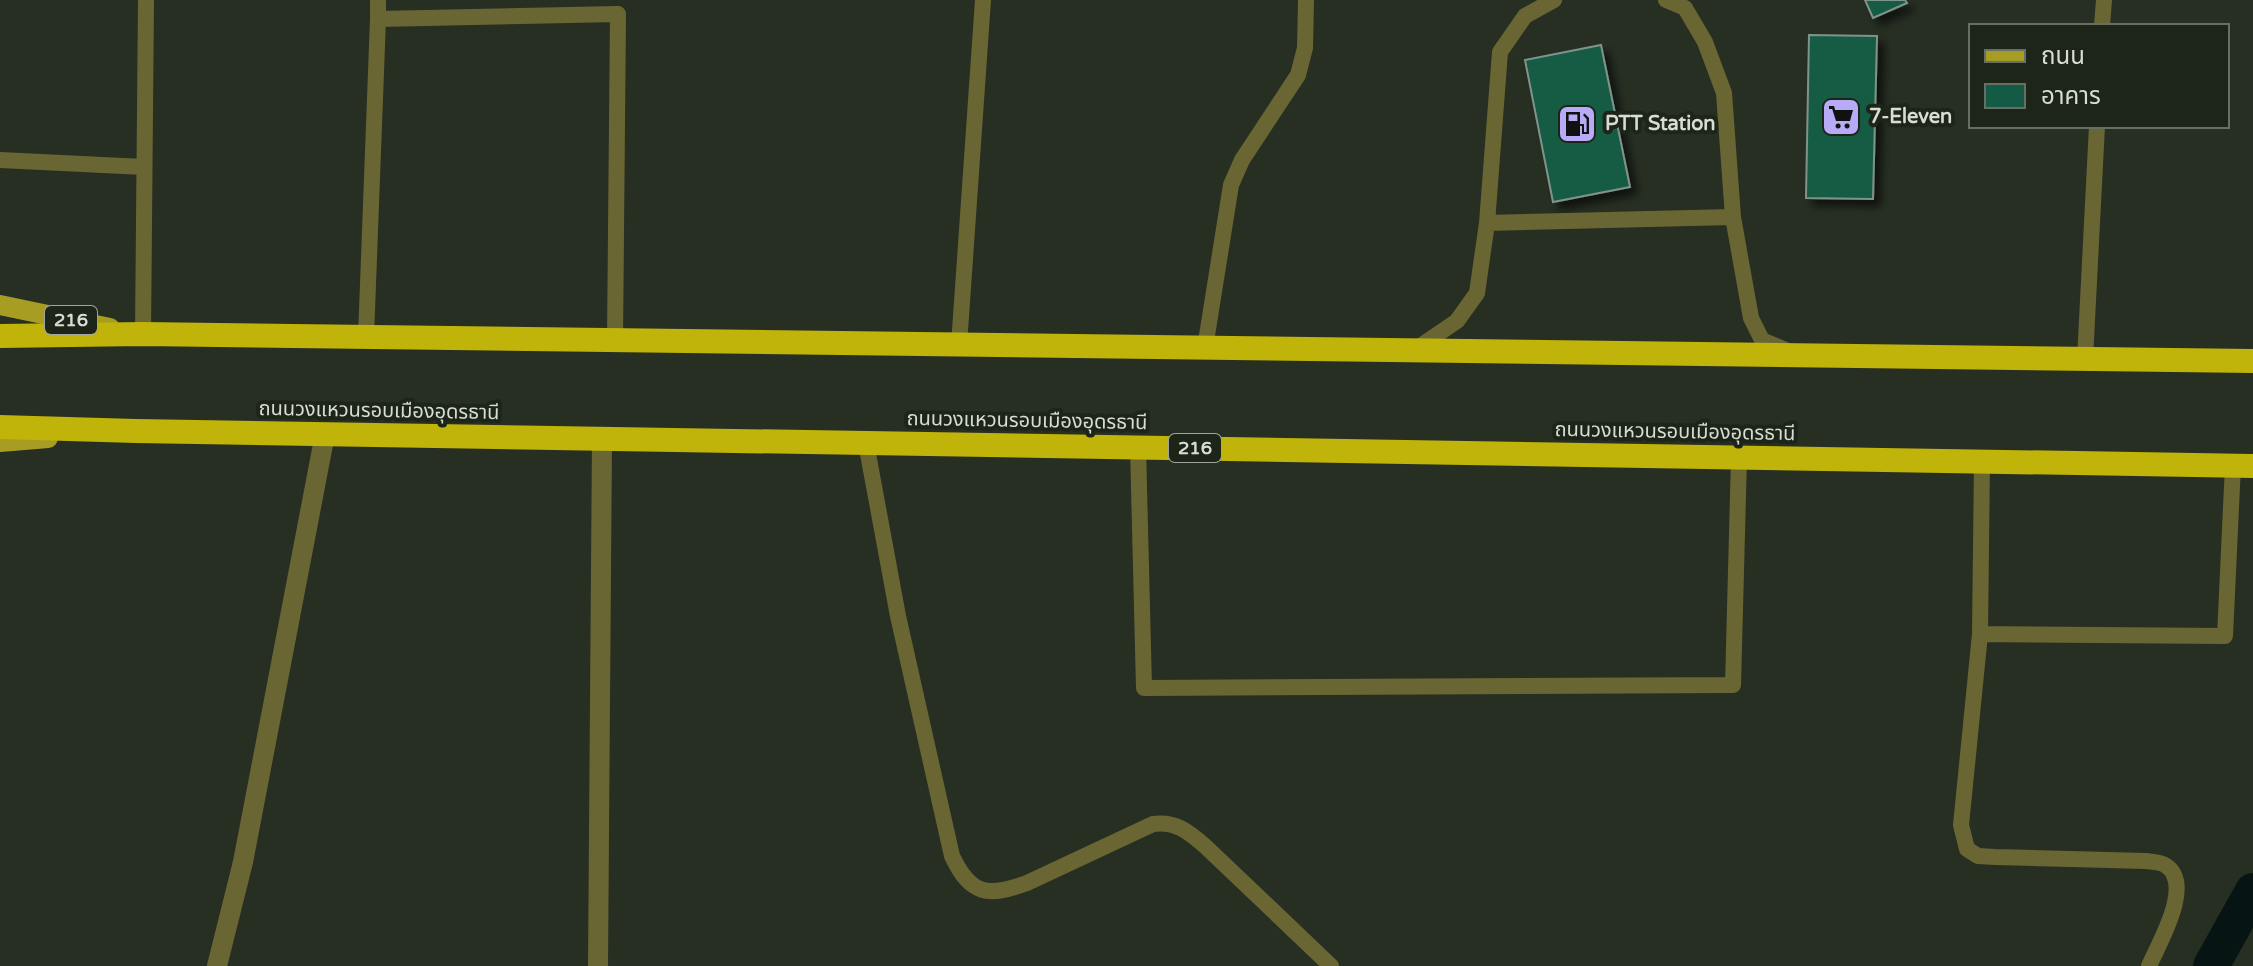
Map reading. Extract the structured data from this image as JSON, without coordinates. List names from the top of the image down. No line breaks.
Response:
{"streets":{"highway":["216","ถนนวงแหวนรอบเมืองอุดรธานี"]},"places":{"supermarket":["7-Eleven"],"fuel station":["PTT Station"]},"legend":["ถนน","อาคาร"]}
